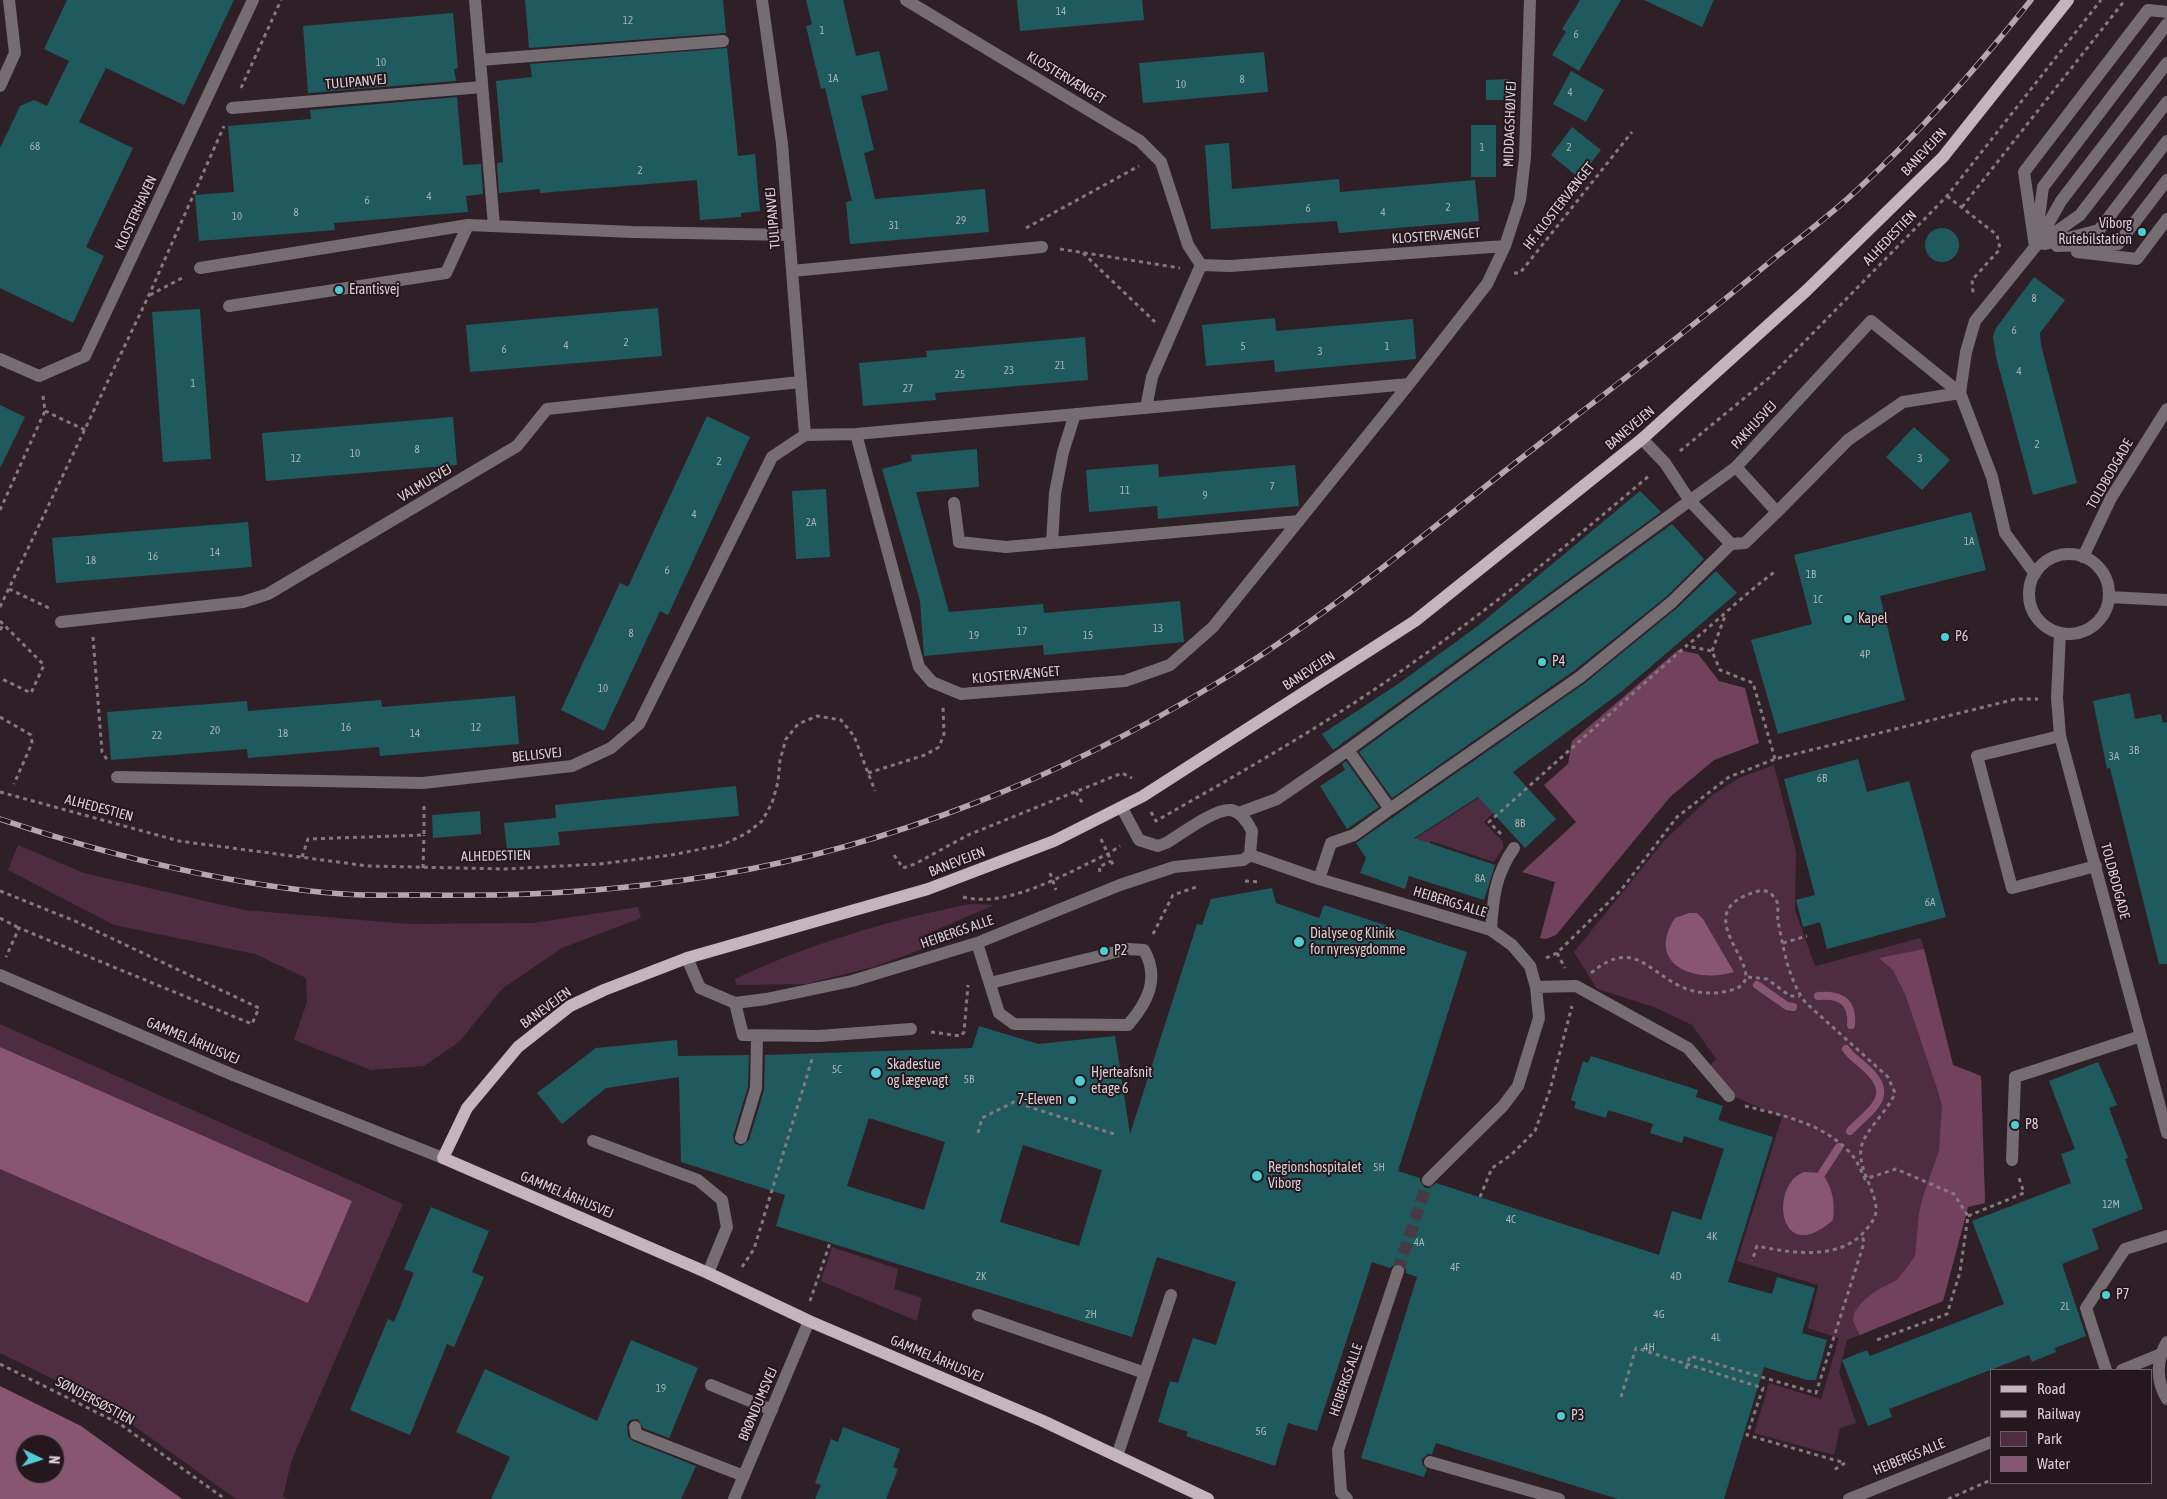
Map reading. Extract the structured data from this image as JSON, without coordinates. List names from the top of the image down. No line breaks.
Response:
{"streets":{"main road":["BANEVEJEN","GAMMEL ÅRHUSVEJ"],"street":["KLOSTERVÆNGET","TULIPANVEJ","MIDDAGSHØJVEJ","KLOSTERHAVEN","PAKHUSVEJ","TOLDBODGADE","VALMUEVEJ","BELLISVEJ","HEIBERGS ALLE","BRØNDUMSVEJ"],"path":["HF. KLOSTERVÆNGET","ALHEDESTIEN","SØNDERSØSTIEN"]},"crossings":[["KLOSTERVÆNGET","MIDDAGSHØJVEJ"],["KLOSTERVÆNGET","HF. KLOSTERVÆNGET"],["TULIPANVEJ","VALMUEVEJ"],["TULIPANVEJ","BELLISVEJ"],["BANEVEJEN","GAMMEL ÅRHUSVEJ"],["PAKHUSVEJ","TOLDBODGADE"],["GAMMEL ÅRHUSVEJ","BRØNDUMSVEJ"]],"places":["Viborg Rutebilstation","Erantisvej","Kapel","P6","P4","Dialyse og Klinik for nyresygdomme","P2","Skadestue og lægevagt","Hjerteafsnit etage 6","7-Eleven","P8","Regionshospitalet Viborg","P7","P3"],"house_numbers":["14","12","1","6","10","1A","8","10","4","68","1","2","2","4","6","2","6","8","4","10","29","31","8","6","2","4","5","1","6","3","21","23","4","25","1","27","2","8","10","12","3","2","7","11","9","4","2A","1A","14","16","18","6","1B","1C","13","17","8","19","15","4P","10","16","12","20","18","14","22","3B","3A","6B","8B","8A","6A","5C","5B","5H","12M","4C","4K","4A","4F","2K","4D","2L","2H","4G","4L","4H","19","5G"],"legend":["Road","Railway","Park","Water"],"north":"right"}
